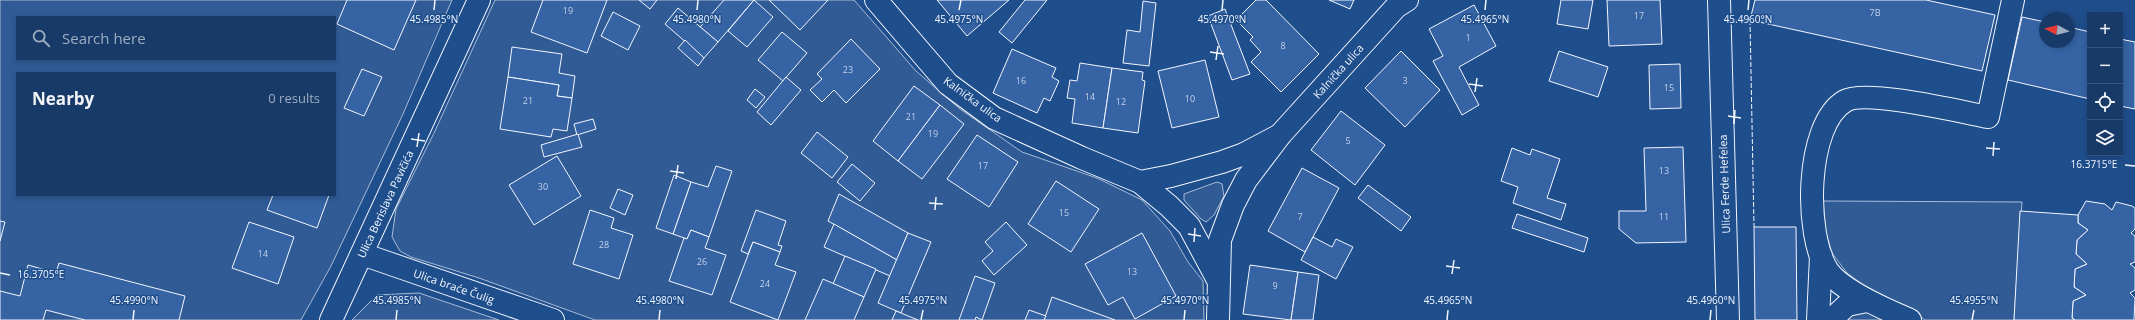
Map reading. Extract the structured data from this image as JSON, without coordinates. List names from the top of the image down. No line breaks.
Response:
{"streets":{"street":["Kalnička ulica","Ulica Ferde Hefelea","Ulica Berislava Pavičića","Ulica braće Čulig"]},"crossings":[["Ulica Berislava Pavičića","Ulica braće Čulig"]],"house_numbers":["19","7B","17","1","8","23","16","3","15","14","10","21","12","21","19","5","17","13","30","15","7","11","28","14","26","13","24","9"],"north":"left","page":{"map_buttons":["+","−"],"search":"Search here","heading":["Nearby","0 results"]},"coordinates":["45.4985°N","45.4980°N","45.4975°N","45.4970°N","45.4965°N","45.4960°N","16.3715°E","16.3705°E","45.4990°N","45.4955°N"]}
